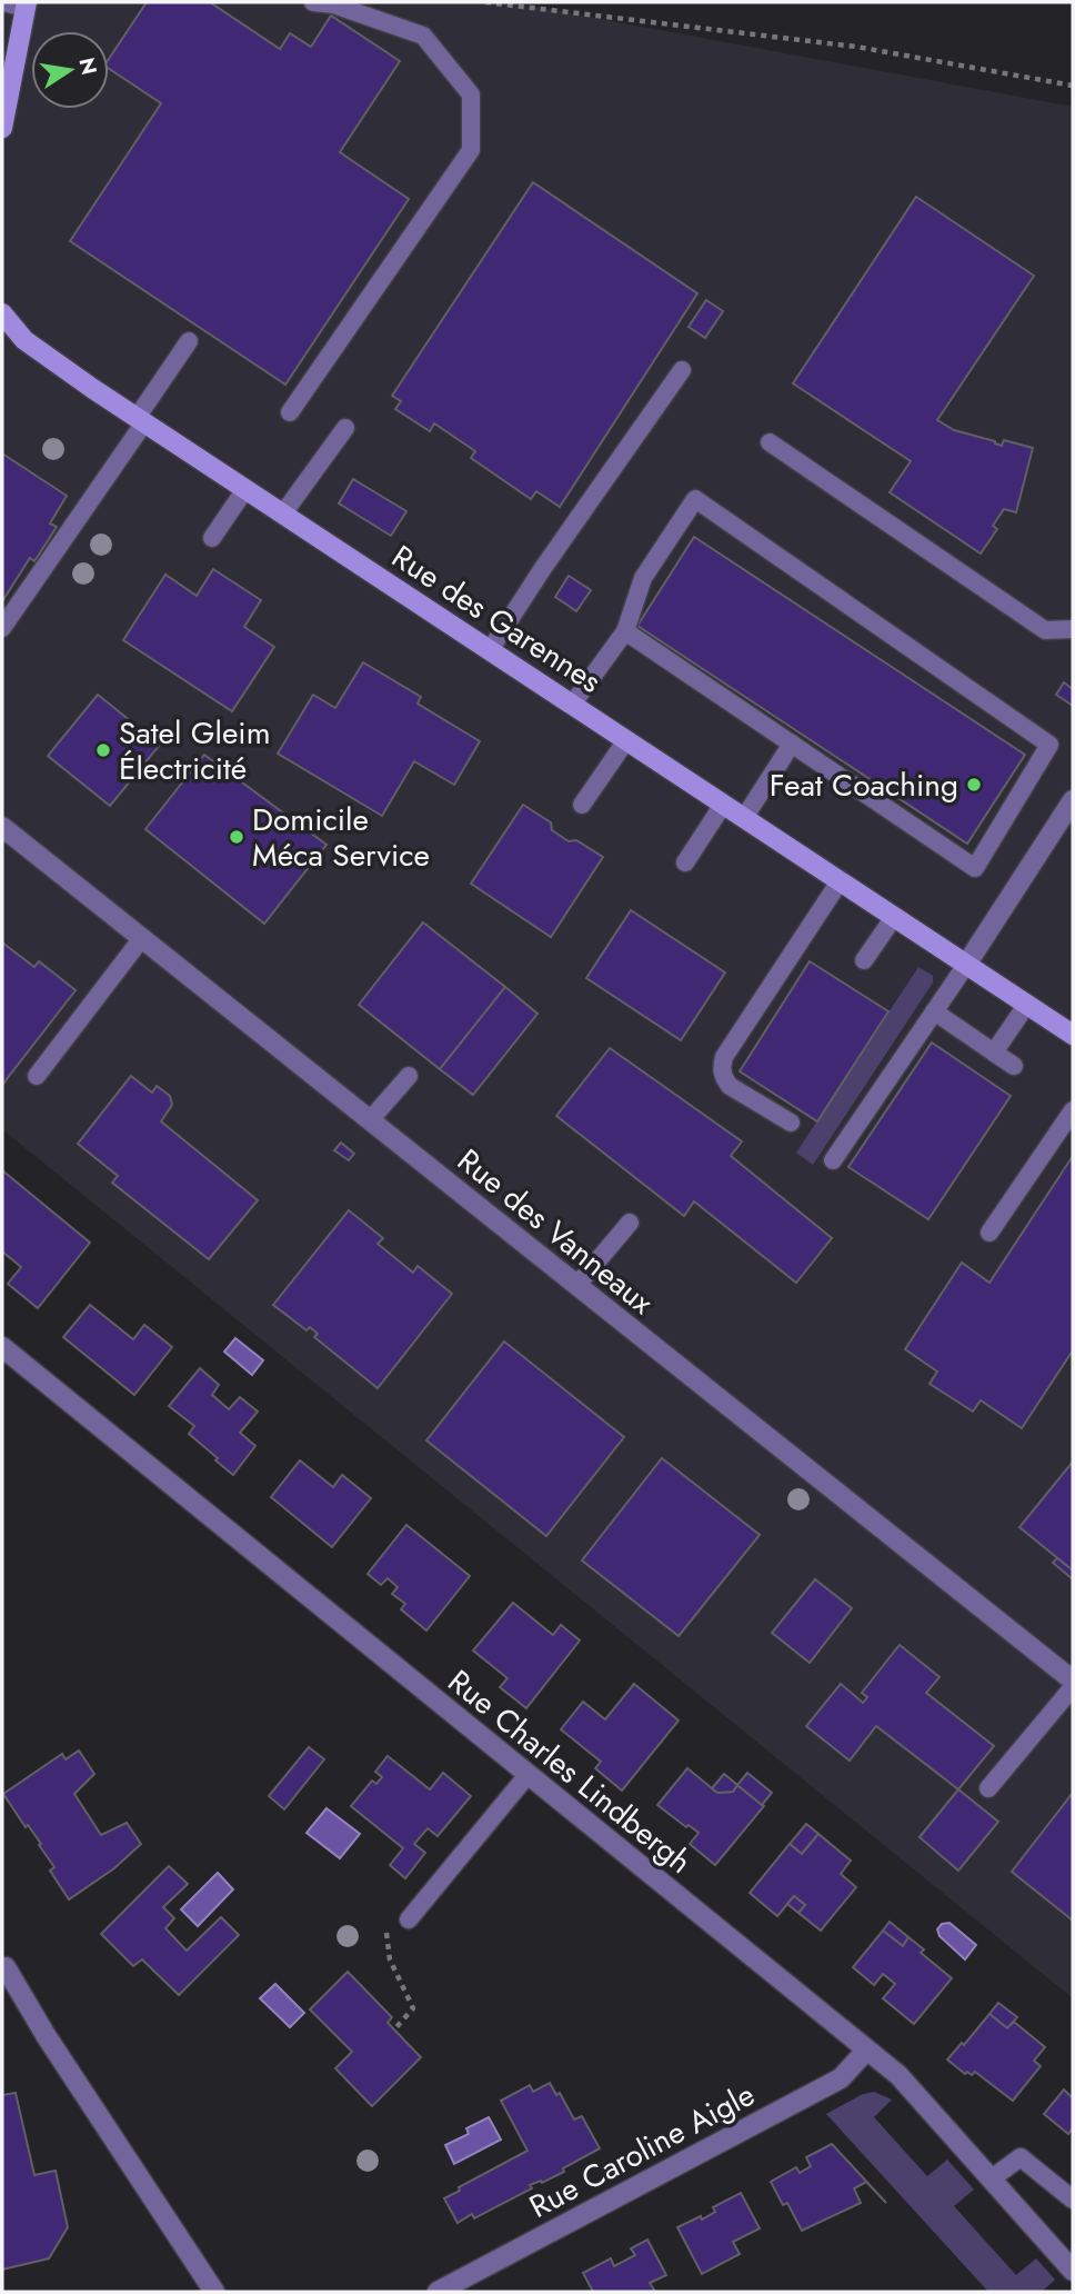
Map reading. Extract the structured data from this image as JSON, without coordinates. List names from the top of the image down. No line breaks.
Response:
{"streets":{"street":["Rue des Garennes","Rue des Vanneaux","Rue Charles Lindbergh","Rue Caroline Aigle"]},"crossings":[["Rue Charles Lindbergh","Rue Caroline Aigle"]],"places":["Satel Gleim Électricité","Feat Coaching","Domicile Méca Service"],"north":"right"}
